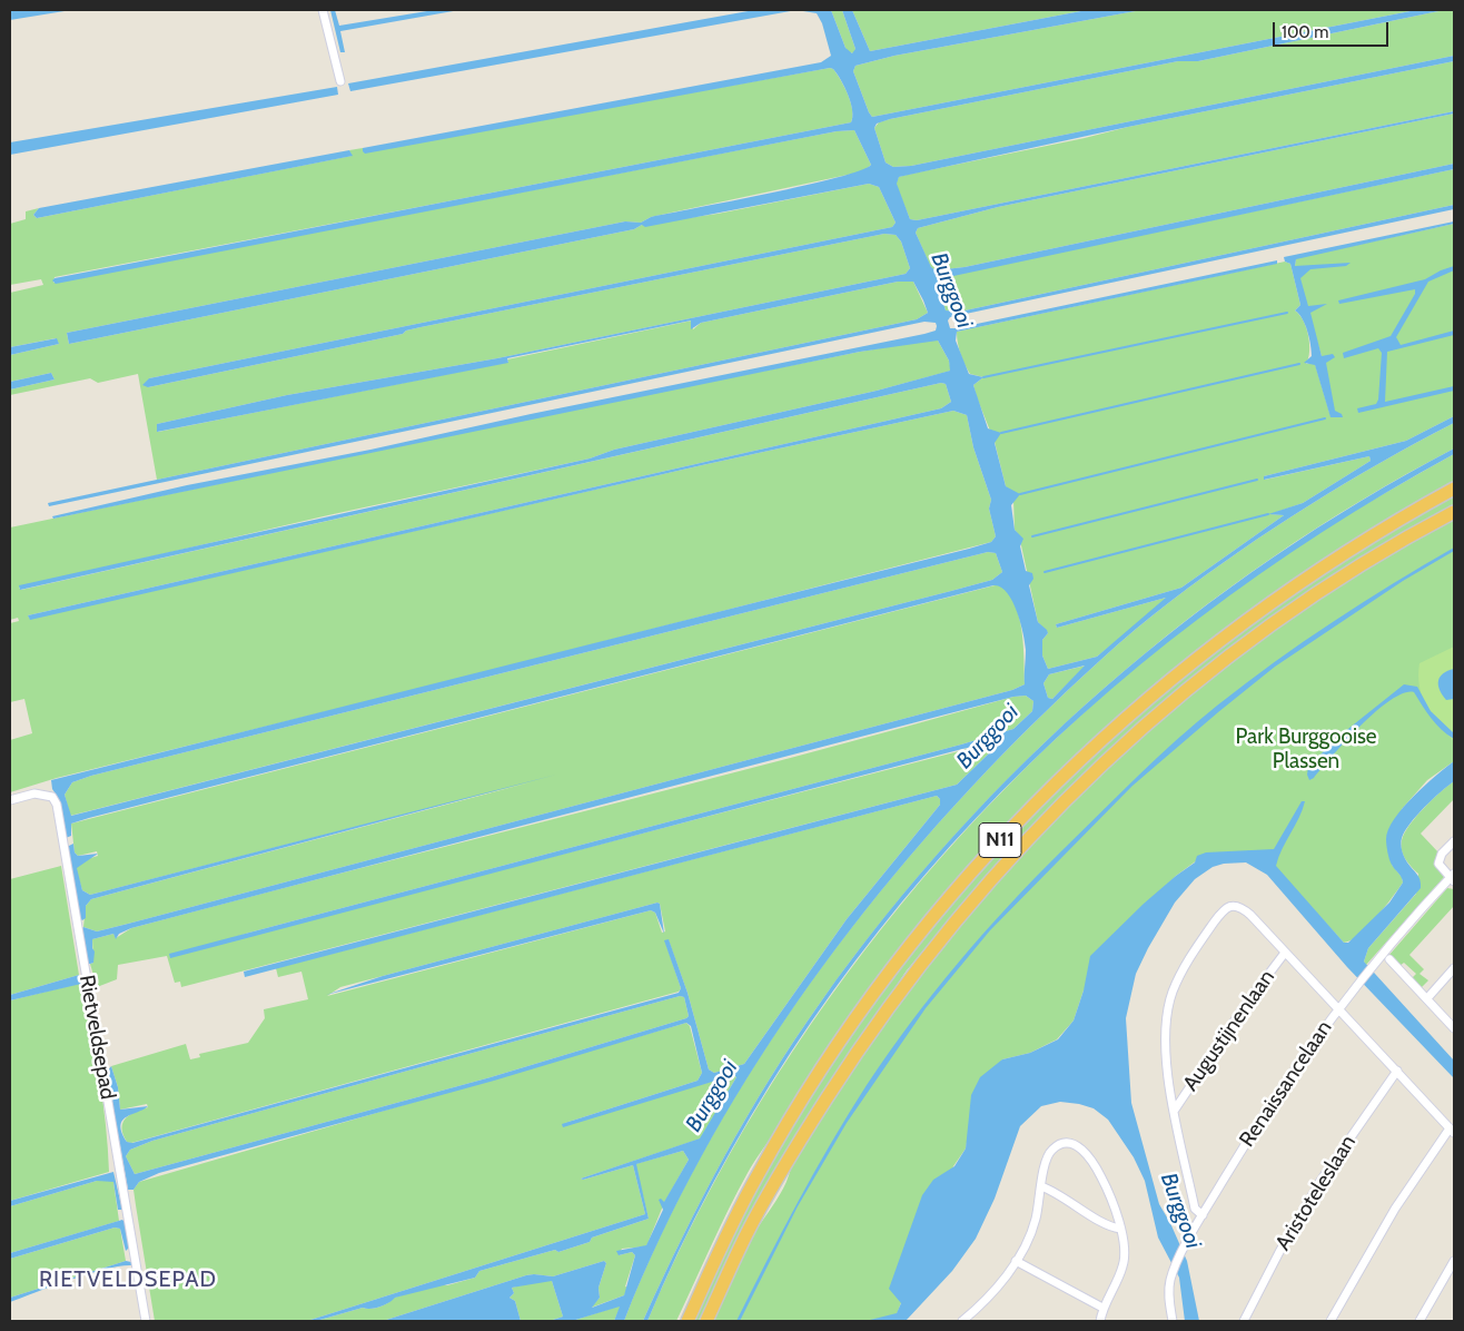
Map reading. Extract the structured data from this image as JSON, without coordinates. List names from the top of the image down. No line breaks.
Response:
{"streets":{"highway":["N11"],"street":["Augustijnenlaan","Rietveldsepad","Renaissancelaan","Aristoteleslaan"]},"crossings":[["Augustijnenlaan","Renaissancelaan"],["Augustijnenlaan","Aristoteleslaan"]],"districts":["RIETVELDSEPAD"],"water":["Burggooi"],"parks":["Park Burggooise Plassen"],"scale_bar":"100 m"}
